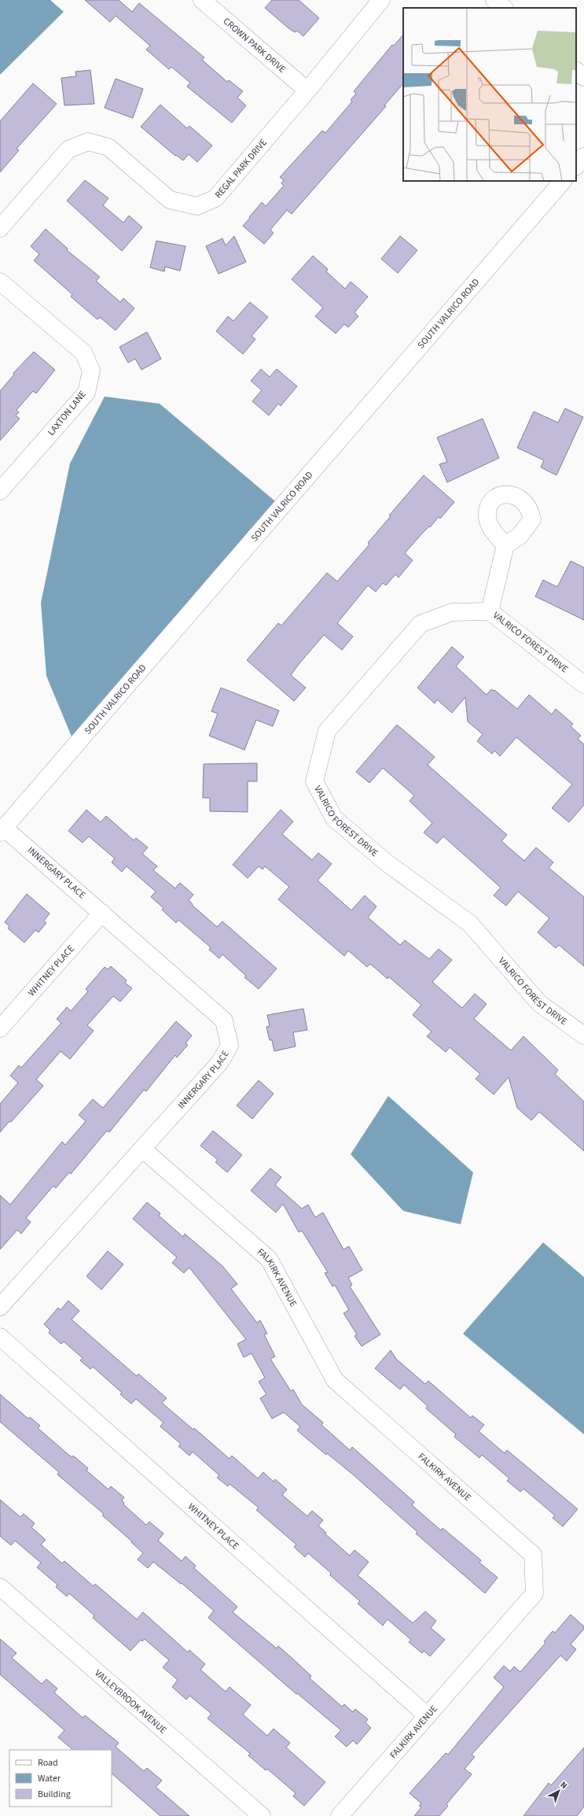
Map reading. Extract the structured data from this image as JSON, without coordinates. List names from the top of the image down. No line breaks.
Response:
{"streets":{"street":["CROWN PARK DRIVE","REGAL PARK DRIVE","SOUTH VALRICO ROAD","LAXTON LANE","VALRICO FOREST DRIVE","INNERGARY PLACE","WHITNEY PLACE","FALKIRK AVENUE","VALLEYBROOK AVENUE"]},"crossings":[["CROWN PARK DRIVE","REGAL PARK DRIVE"],["SOUTH VALRICO ROAD","INNERGARY PLACE"],["INNERGARY PLACE","WHITNEY PLACE"],["INNERGARY PLACE","FALKIRK AVENUE"],["WHITNEY PLACE","FALKIRK AVENUE"]],"legend":["Road","Water","Building"],"north":"top right"}
